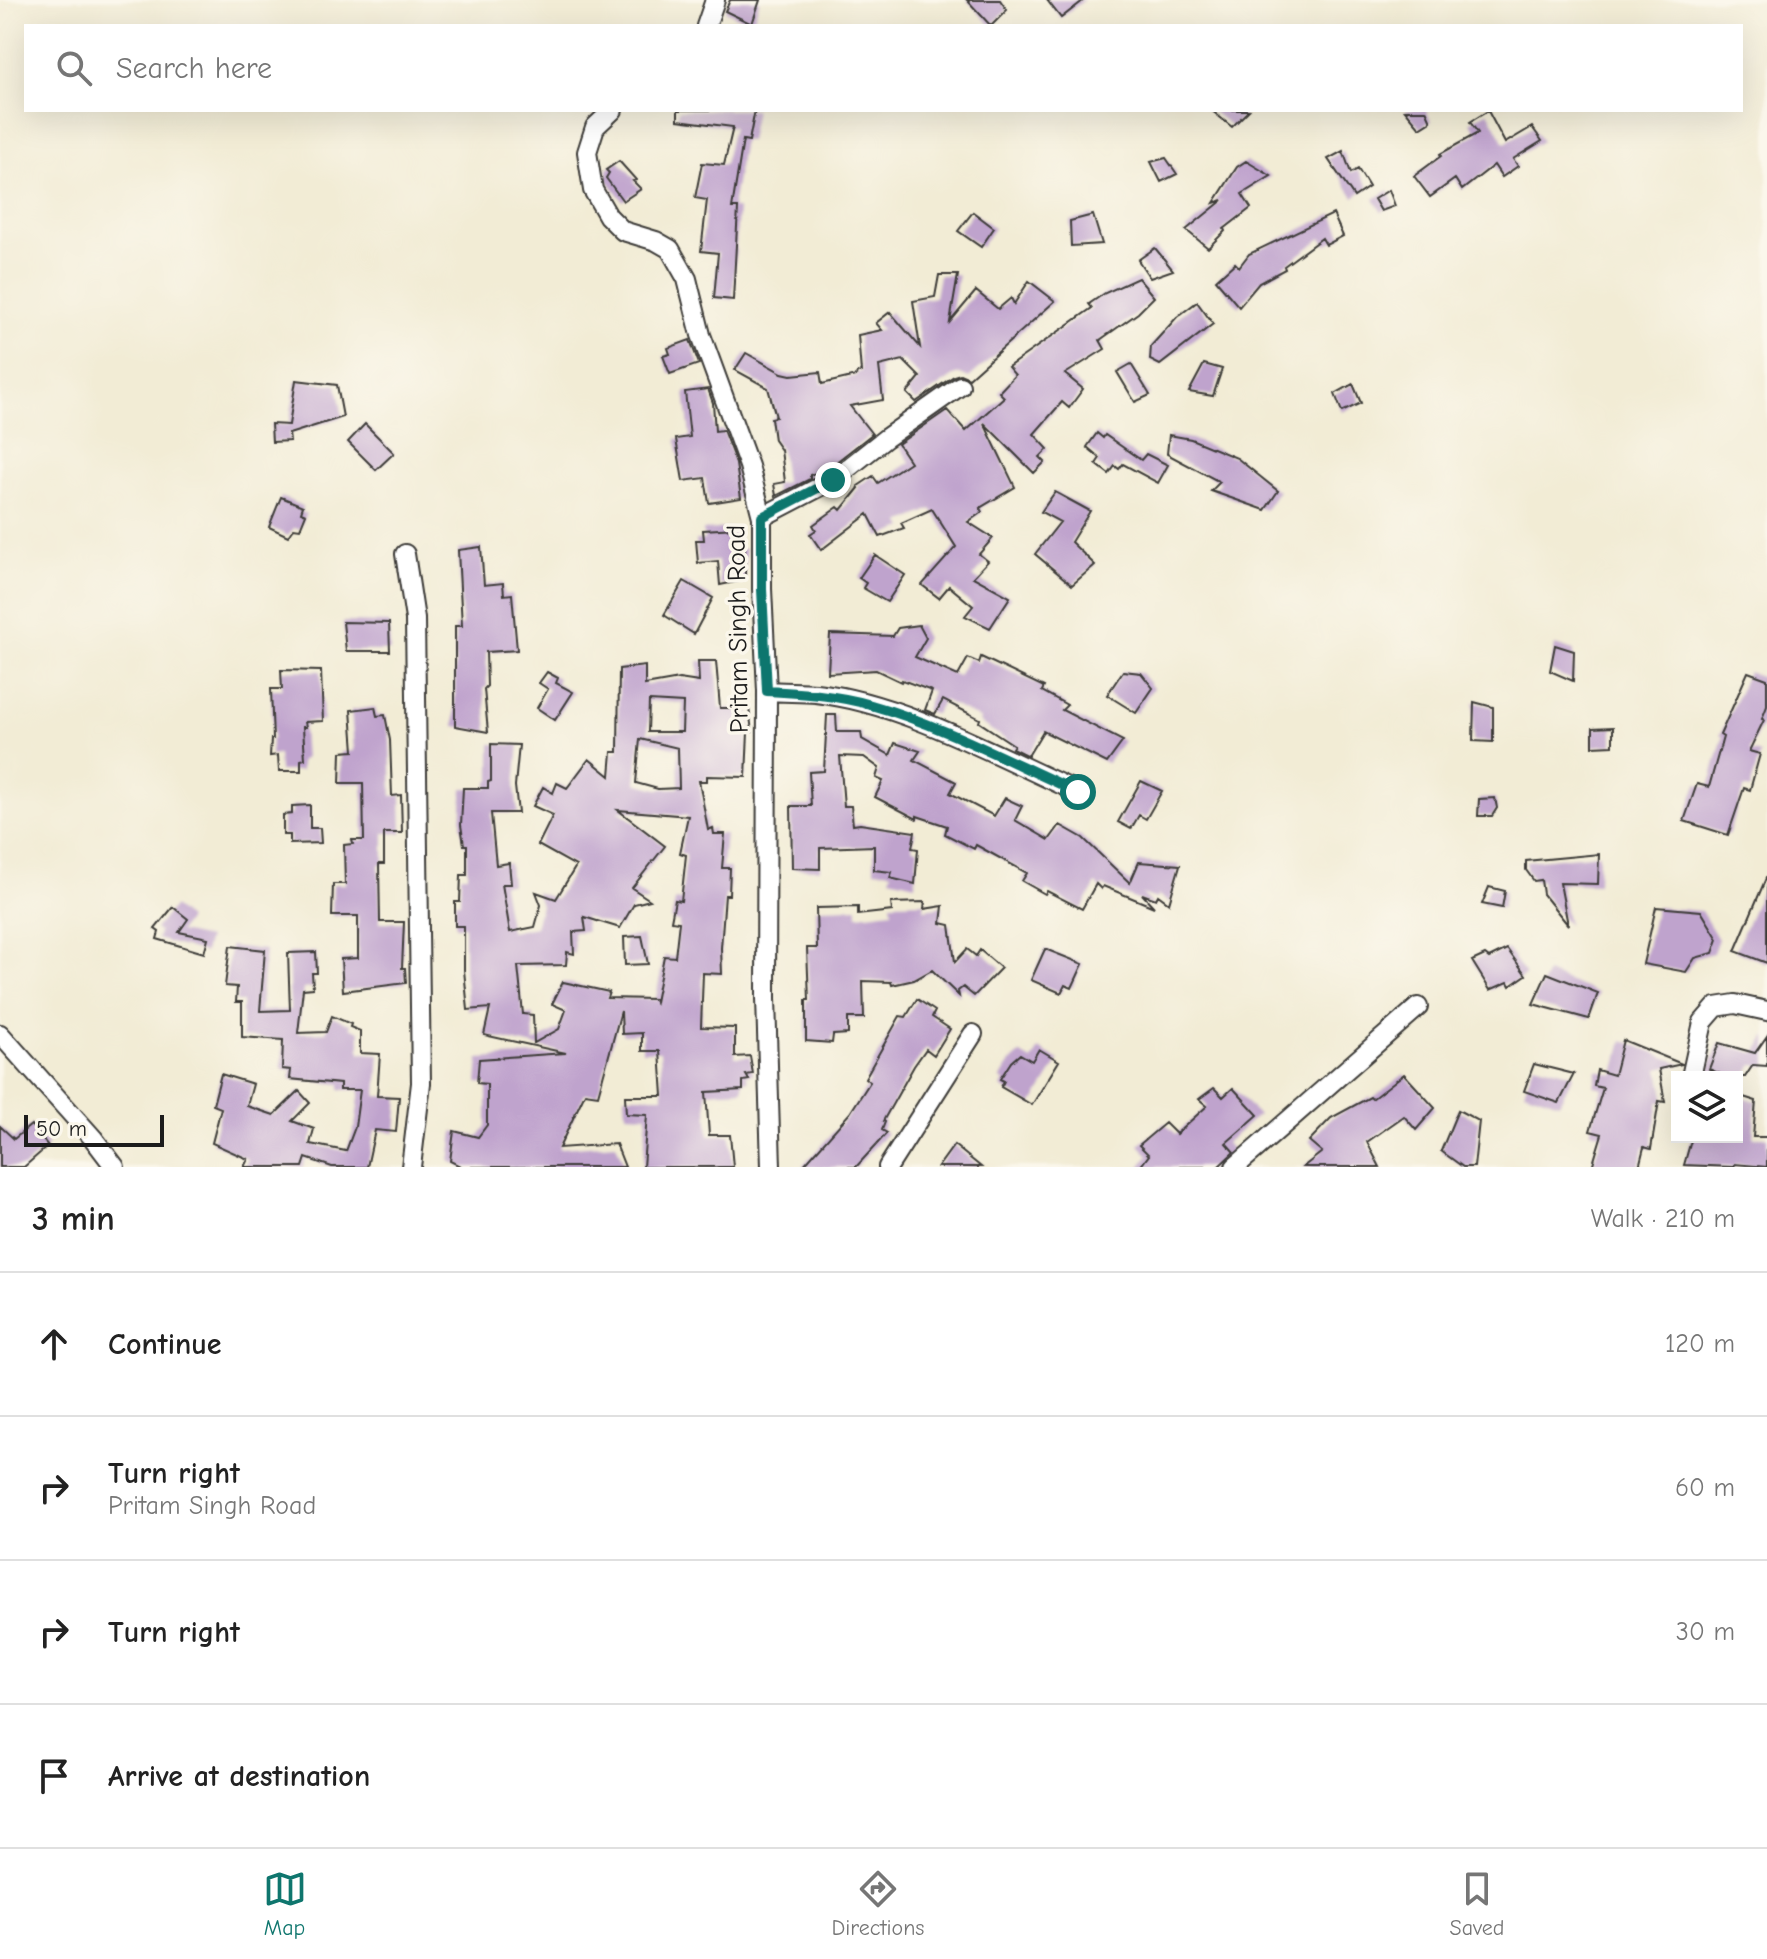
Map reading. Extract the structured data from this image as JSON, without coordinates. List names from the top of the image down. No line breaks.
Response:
{"streets":{"street":["Pritam Singh Road"]},"scale_bar":"50 m","page":{"search":"Search here","scale":"50 m","heading":["3 min","Walk · 210 m"],"list":[["Continue","120 m"],["Turn right","Pritam Singh Road","60 m"],["Turn right","30 m"],"Arrive at destination"],"nav":["Map","Directions","Saved"]}}
